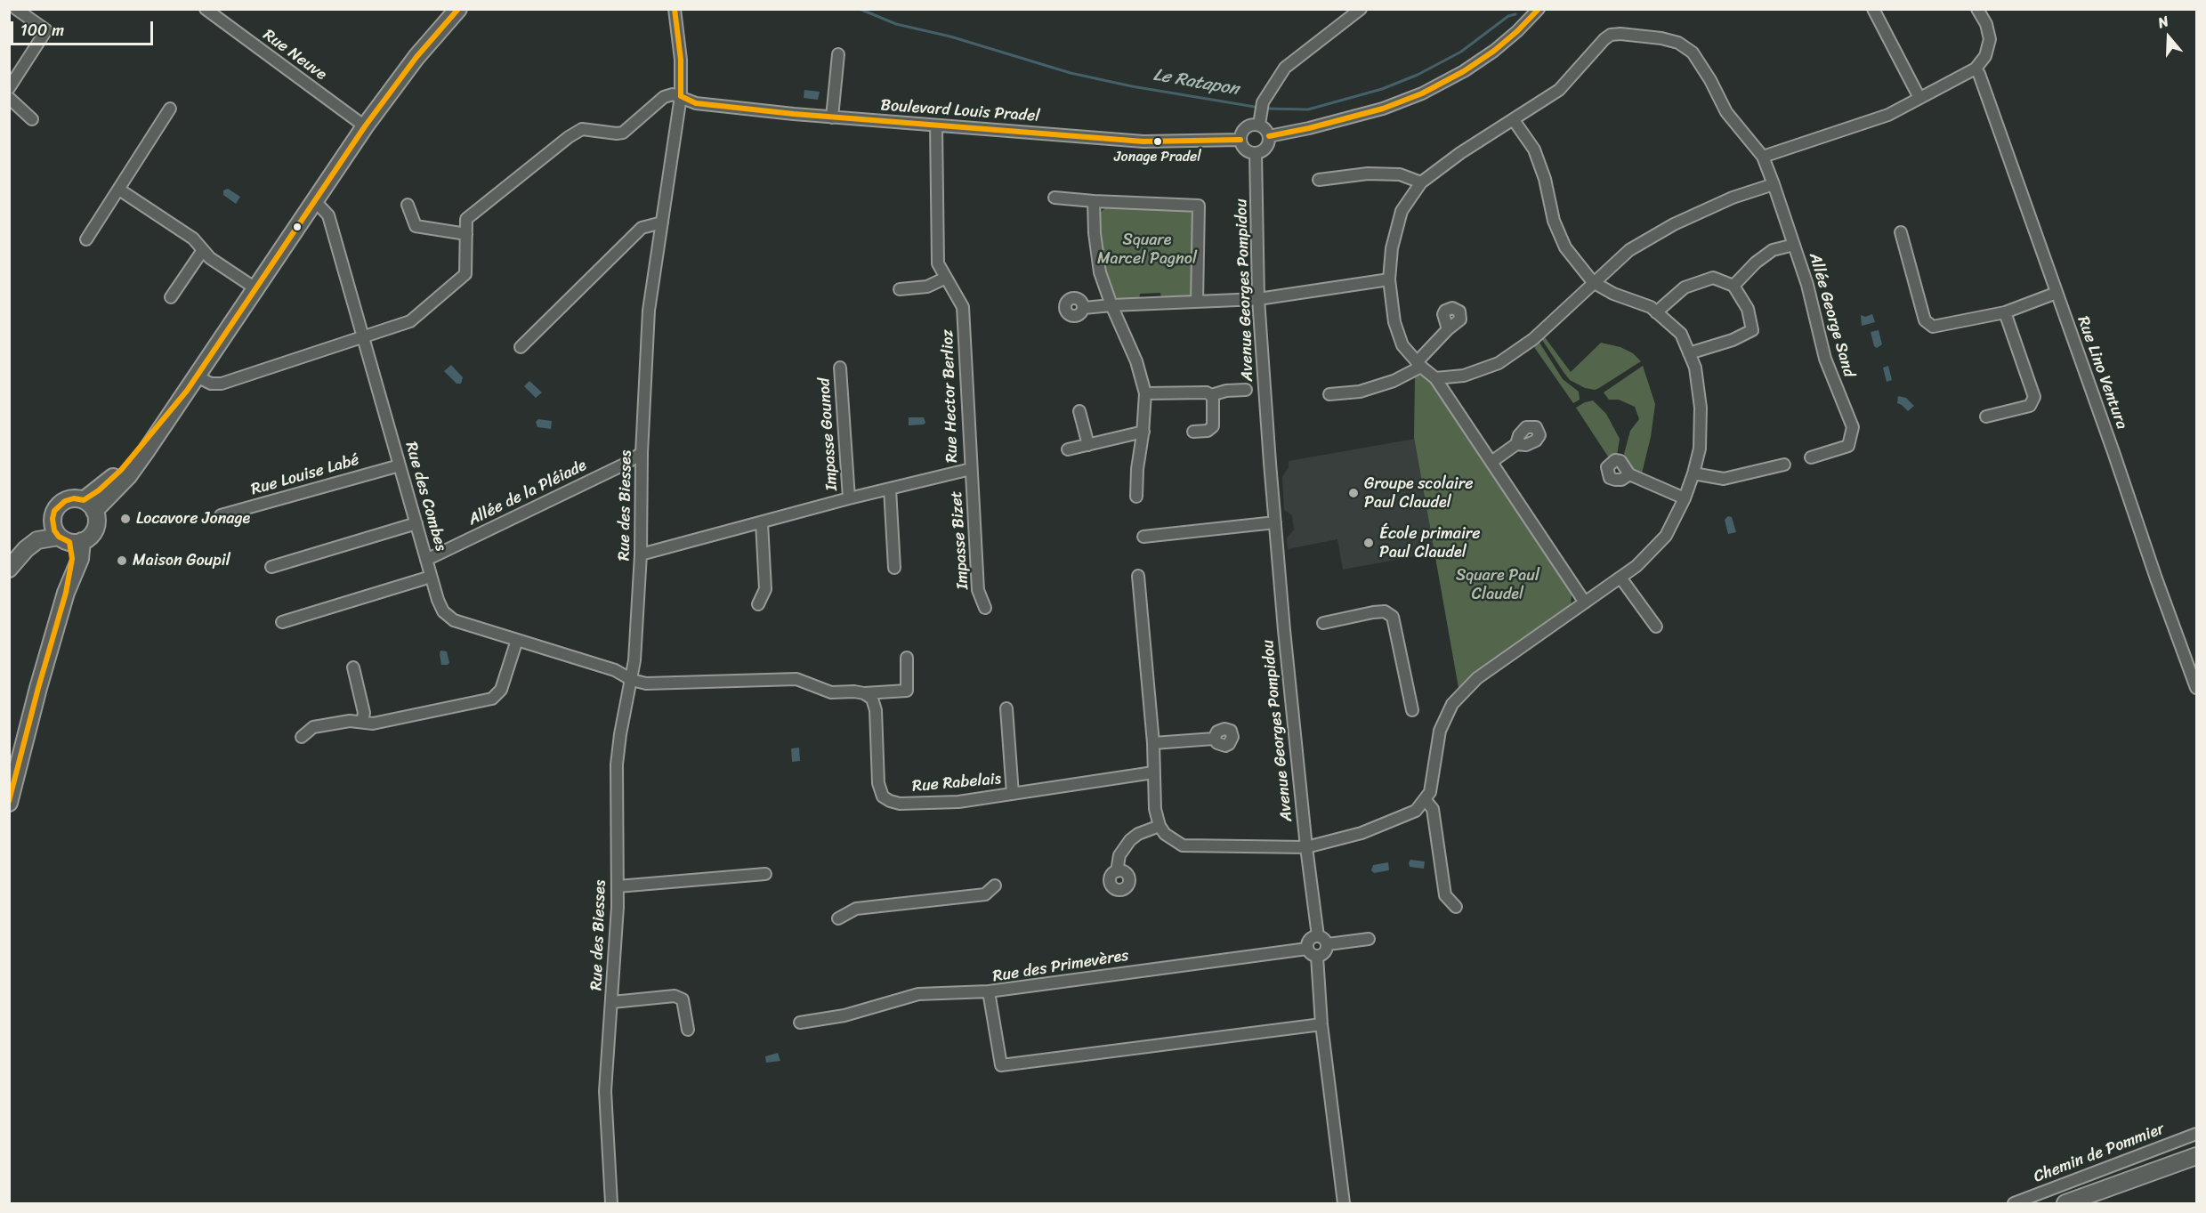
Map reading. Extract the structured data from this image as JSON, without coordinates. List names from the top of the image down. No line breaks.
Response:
{"streets":{"street":["Rue Neuve","Boulevard Louis Pradel","Avenue Georges Pompidou","Allée George Sand","Rue Lino Ventura","Rue Hector Berlioz","Impasse Gounod","Rue Louise Labé","Allée de la Pléiade","Rue des Combes","Rue des Biesses","Impasse Bizet","Rue Rabelais","Rue des Primevères","Chemin de Pommier"]},"crossings":[["Boulevard Louis Pradel","Avenue Georges Pompidou"],["Boulevard Louis Pradel","Rue Hector Berlioz"],["Boulevard Louis Pradel","Rue des Biesses"],["Avenue Georges Pompidou","Rue des Primevères"],["Rue Hector Berlioz","Impasse Gounod"],["Rue Hector Berlioz","Rue des Biesses"],["Rue Hector Berlioz","Impasse Bizet"],["Rue Louise Labé","Rue des Combes"],["Allée de la Pléiade","Rue des Combes"],["Allée de la Pléiade","Rue des Biesses"],["Rue des Combes","Rue des Biesses"]],"water":["Le Ratapon"],"parks":["Square Marcel Pagnol","Square Paul Claudel"],"places":["Jonage Pradel","Groupe scolaire Paul Claudel","Locavore Jonage","École primaire Paul Claudel","Maison Goupil"],"scale_bar":"100 m","north":"top"}
